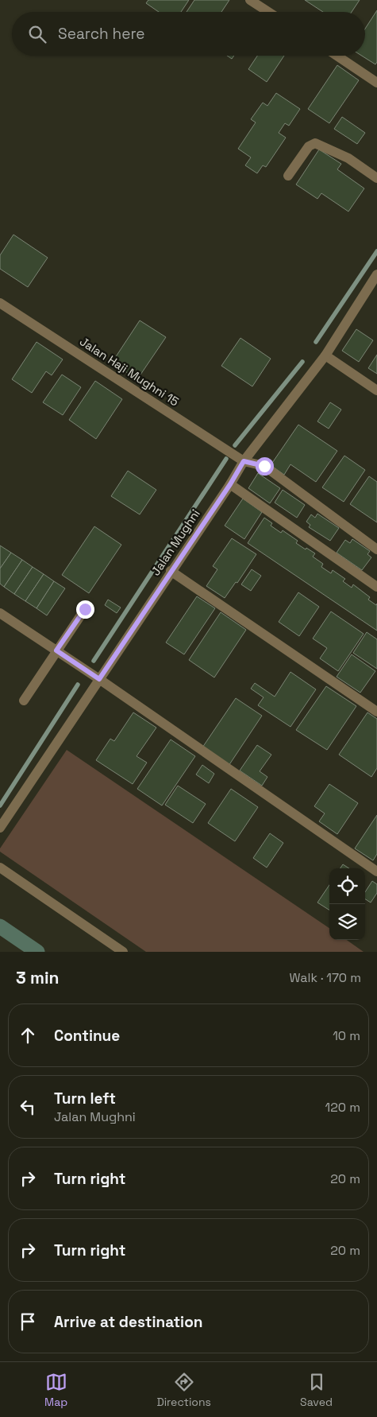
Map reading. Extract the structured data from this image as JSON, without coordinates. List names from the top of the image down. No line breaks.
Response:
{"streets":{"street":["Jalan Haji Mughni 15","Jalan Mughni"]},"crossings":[["Jalan Haji Mughni 15","Jalan Mughni"]],"page":{"search":"Search here","heading":["3 min","Walk · 170 m"],"list":[["Continue","10 m"],["Turn left","Jalan Mughni","120 m"],["Turn right","20 m"],["Turn right","20 m"],"Arrive at destination"],"nav":["Map","Directions","Saved"]}}
